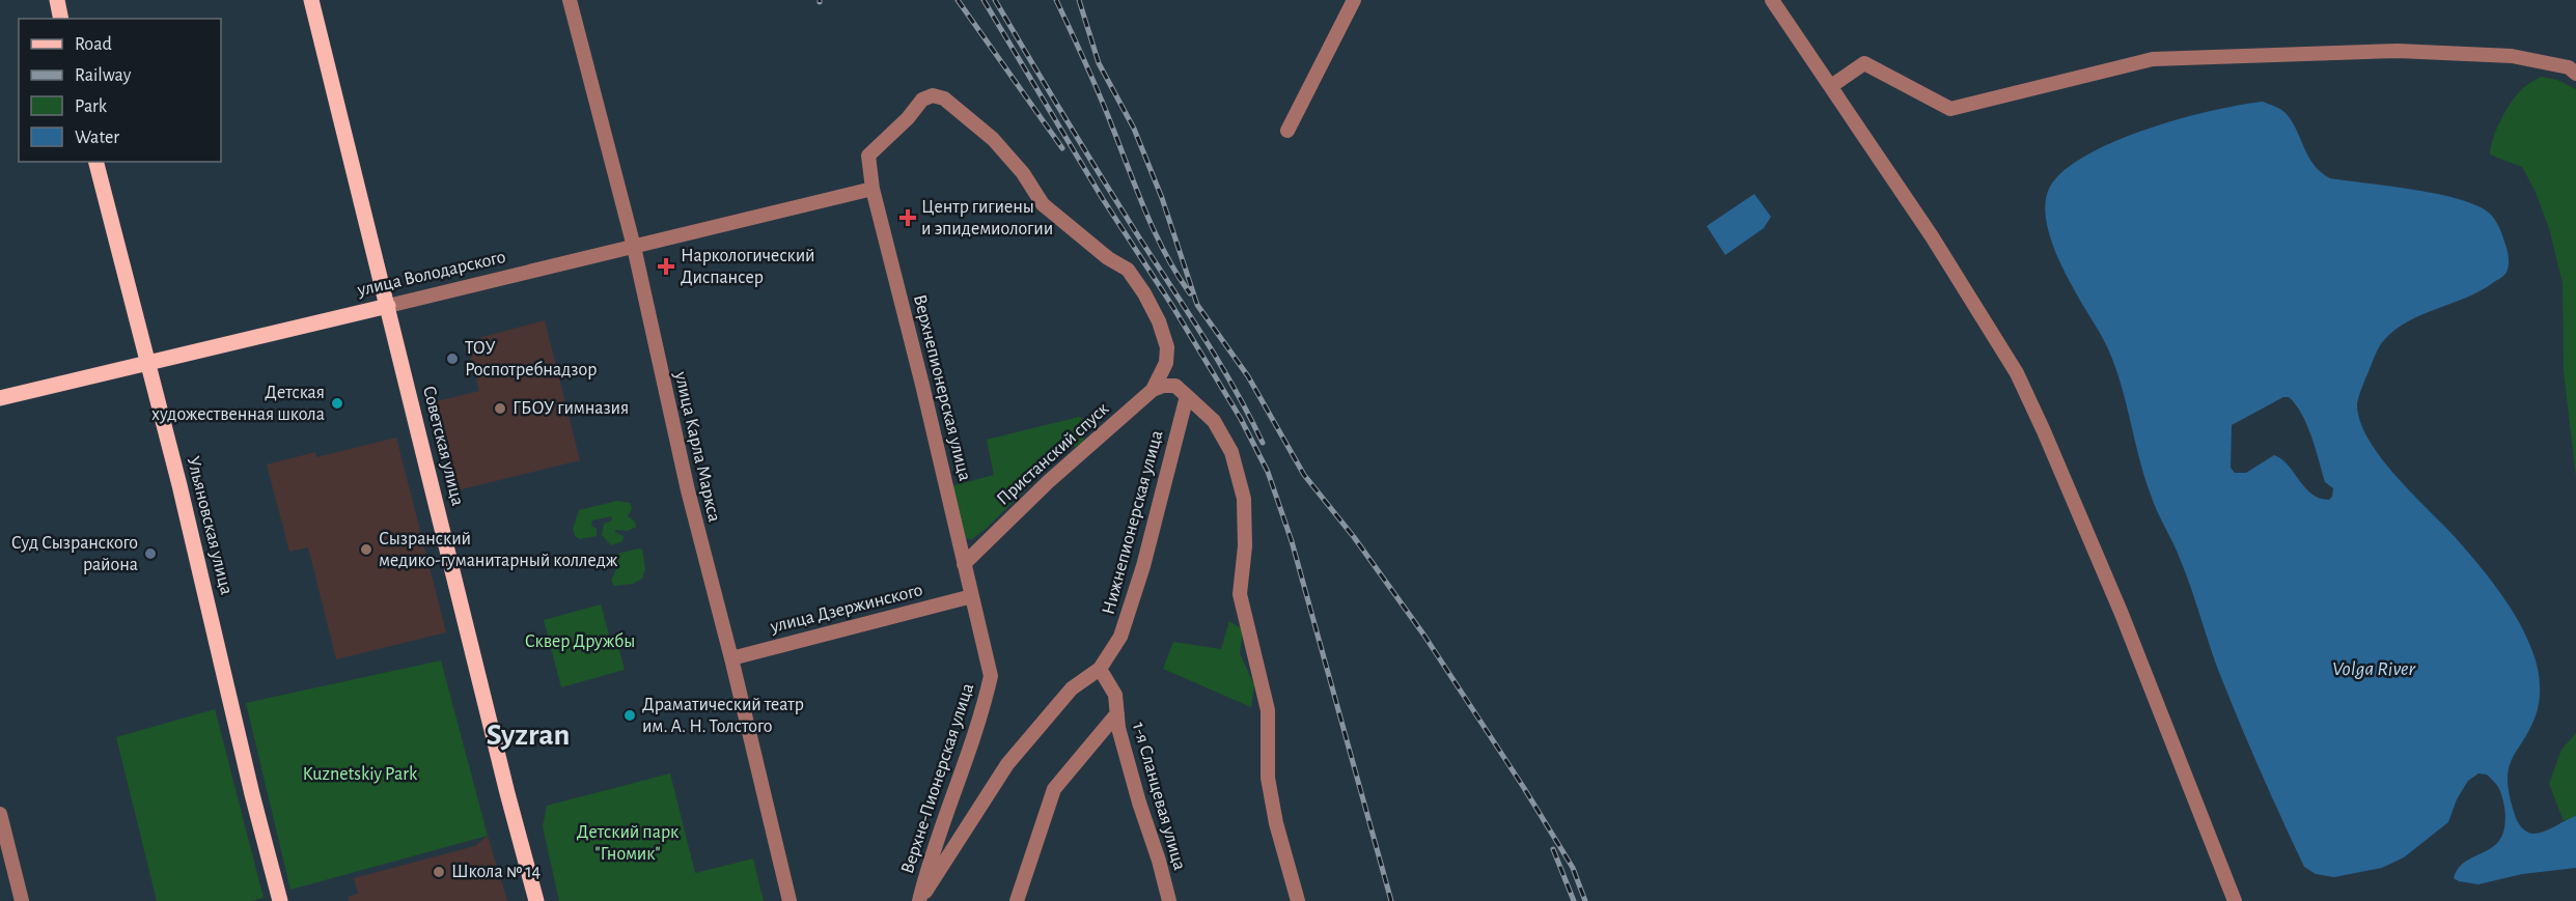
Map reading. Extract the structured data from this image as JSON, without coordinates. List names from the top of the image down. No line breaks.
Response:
{"streets":{"main road":["улица Володарского","Советская улица","Ульяновская улица"],"street":["Верхнепионерская улица","улица Карла Маркса","Пристанский спуск","Нижнепионерская улица","улица Дзержинского","Верхне-Пионерская улица","1-я Сланцевая улица"]},"crossings":[["улица Володарского","Верхнепионерская улица"],["улица Володарского","Советская улица"],["улица Володарского","улица Карла Маркса"],["улица Володарского","Ульяновская улица"],["Верхнепионерская улица","Пристанский спуск"],["Верхнепионерская улица","улица Дзержинского"],["Верхнепионерская улица","Верхне-Пионерская улица"],["улица Карла Маркса","улица Дзержинского"],["Нижнепионерская улица","1-я Сланцевая улица"],["улица Дзержинского","Верхне-Пионерская улица"]],"districts":["Syzran"],"water":["Volga River"],"parks":["Сквер Дружбы","Kuznetskiy Park","Детский парк \"Гномик\""],"places":{"health":["Центр гигиены и эпидемиологии","Наркологический Диспансер"],"other":["ТОУ Роспотребнадзор","Детская художественная школа","ГБОУ гимназия","Сызранский медико-гуманитарный колледж","Суд Сызранского района","Драматический театр им. А. Н. Толстого","Школа № 14"]},"legend":["Road","Railway","Park","Water"]}
